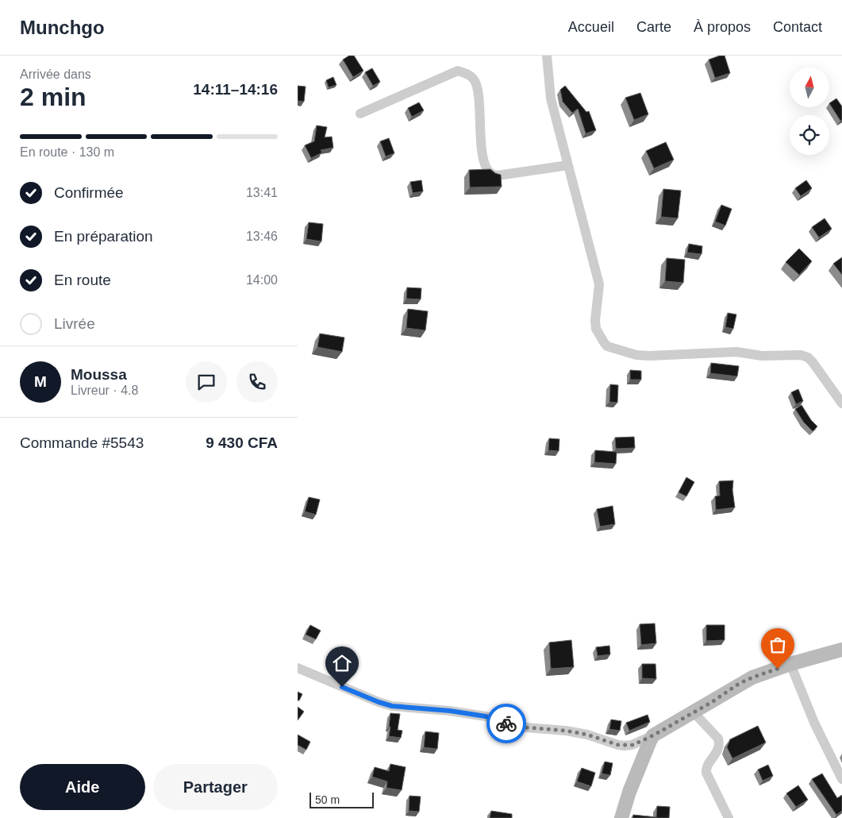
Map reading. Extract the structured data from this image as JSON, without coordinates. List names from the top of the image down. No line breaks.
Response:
{"scale_bar":"50 m","north":"top","page":{"header":"Munchgo","nav":["Accueil","Carte","À propos","Contact"],"heading":["2 min","Arrivée dans","14:11–14:16"],"panel":["Moussa","Livreur · 4.8","Commande #5543","9 430 CFA"],"bar":"En route · 130 m","list":[["Confirmée","13:41"],["En préparation","13:46"],["En route","14:00"],"Livrée"],"round":"M","buttons":["Aide","Partager"],"scale":"50 m"}}
